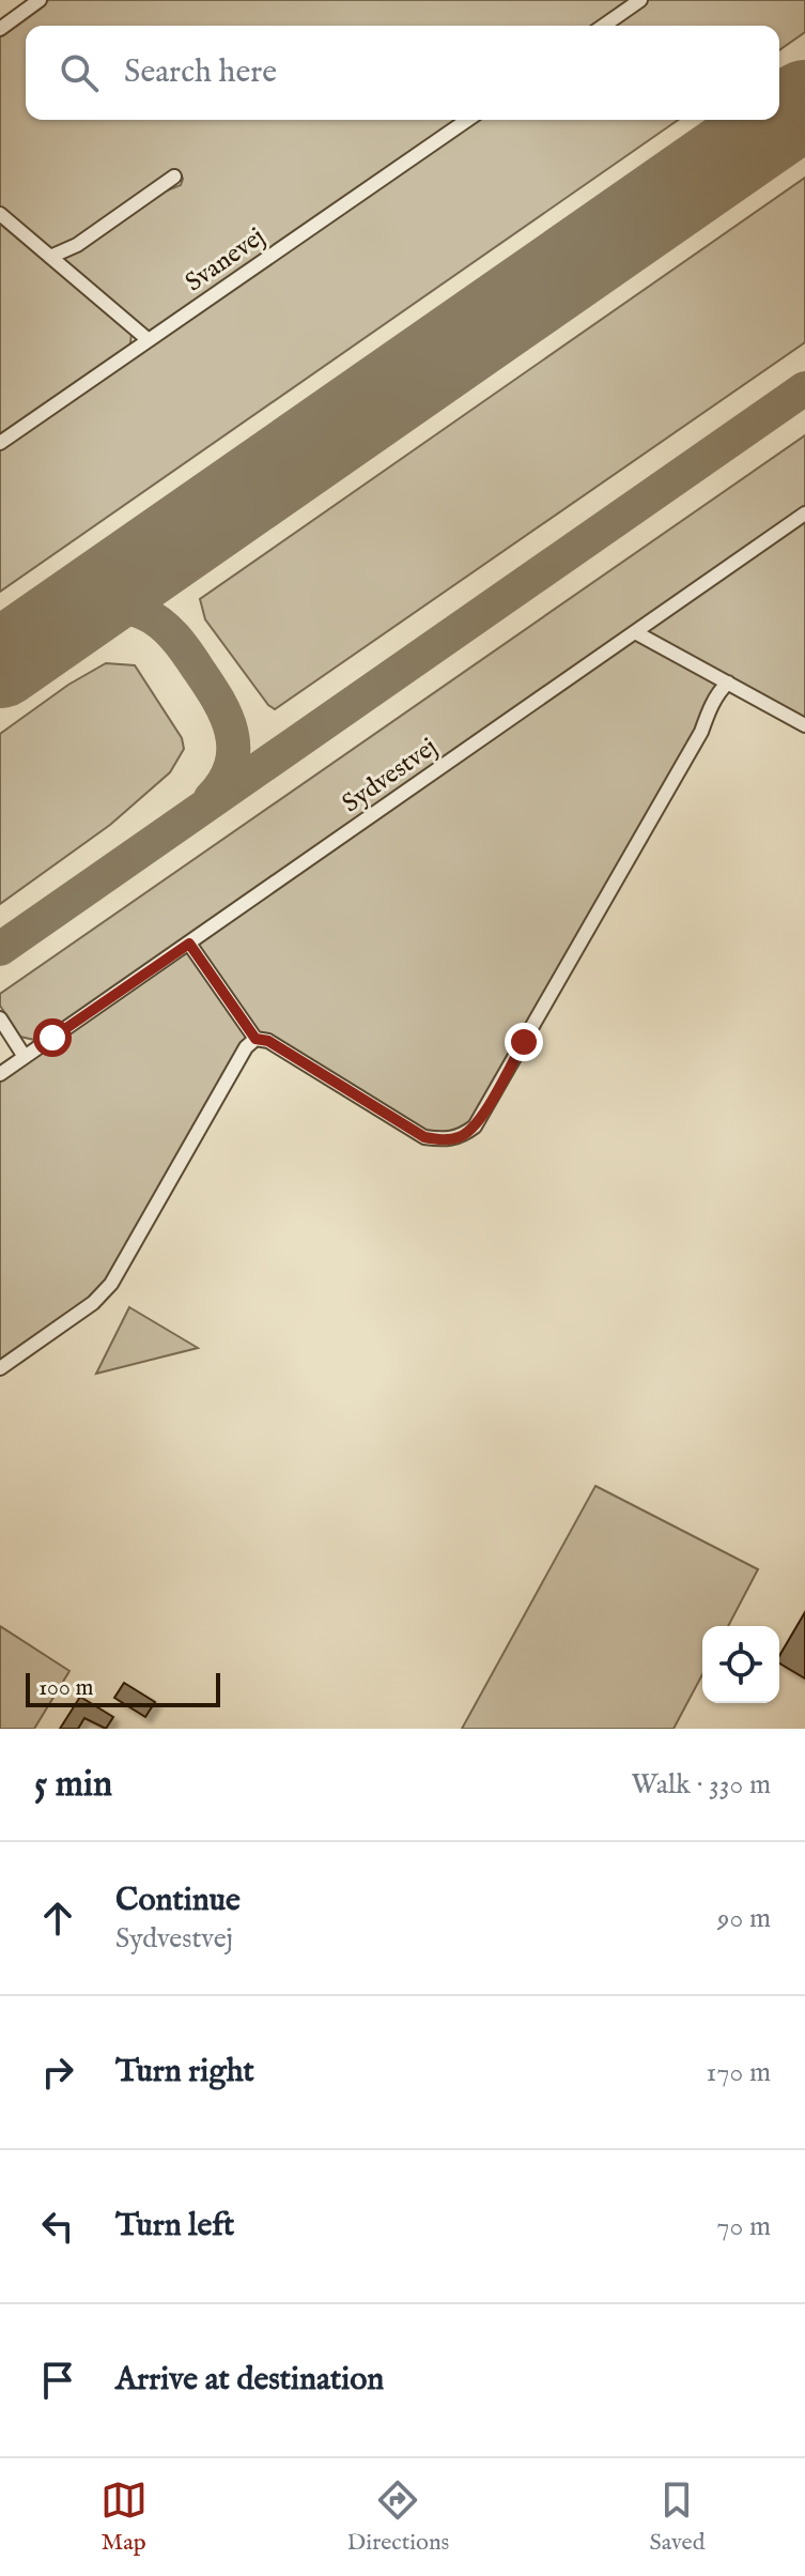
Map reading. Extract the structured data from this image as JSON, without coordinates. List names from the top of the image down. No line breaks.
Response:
{"streets":{"lane":["Svanevej","Sydvestvej"]},"scale_bar":"100 m","page":{"search":"Search here","scale":"100 m","heading":["5 min","Walk · 330 m"],"list":[["Continue","Sydvestvej","90 m"],["Turn right","170 m"],["Turn left","70 m"],"Arrive at destination"],"nav":["Map","Directions","Saved"]}}
